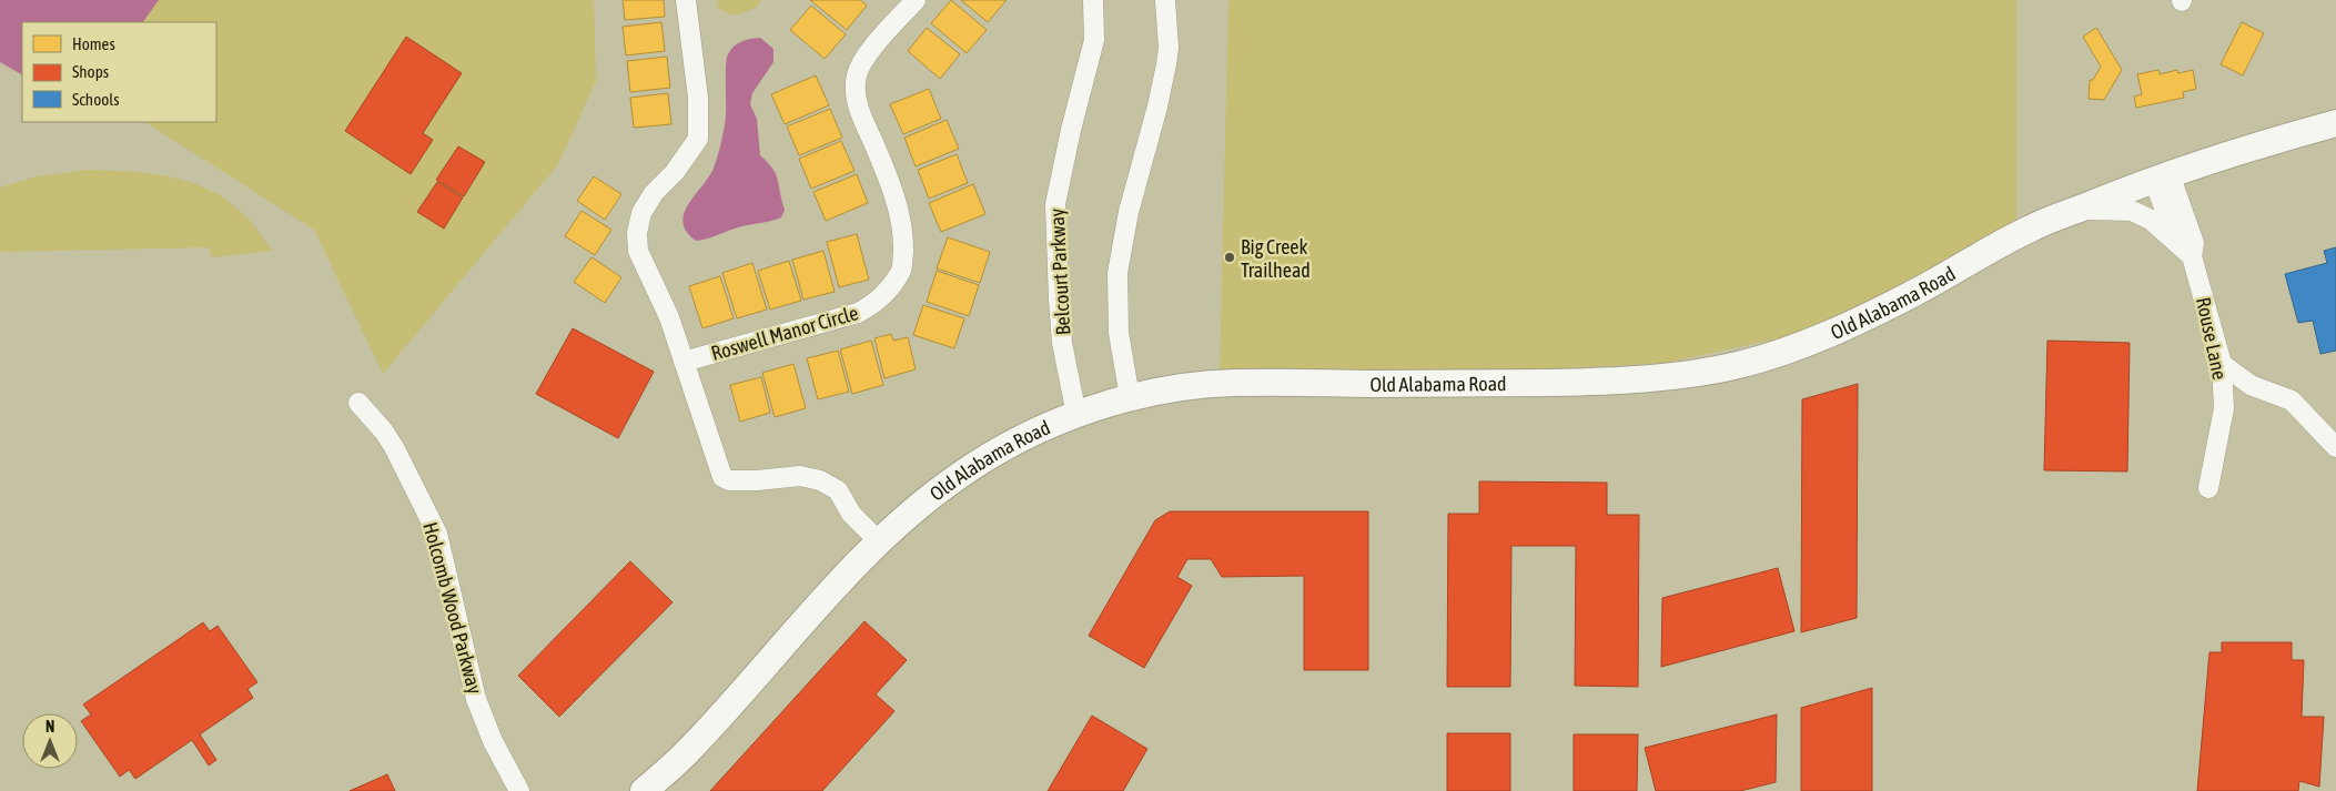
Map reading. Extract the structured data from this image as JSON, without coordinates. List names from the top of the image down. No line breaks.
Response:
{"streets":{"main road":["Old Alabama Road"],"street":["Belcourt Parkway","Roswell Manor Circle","Rouse Lane","Holcomb Wood Parkway"]},"crossings":[["Belcourt Parkway","Old Alabama Road"],["Old Alabama Road","Roswell Manor Circle"],["Old Alabama Road","Rouse Lane"]],"places":["Big Creek Trailhead"],"legend":["Homes","Shops","Schools"],"north":"top"}
